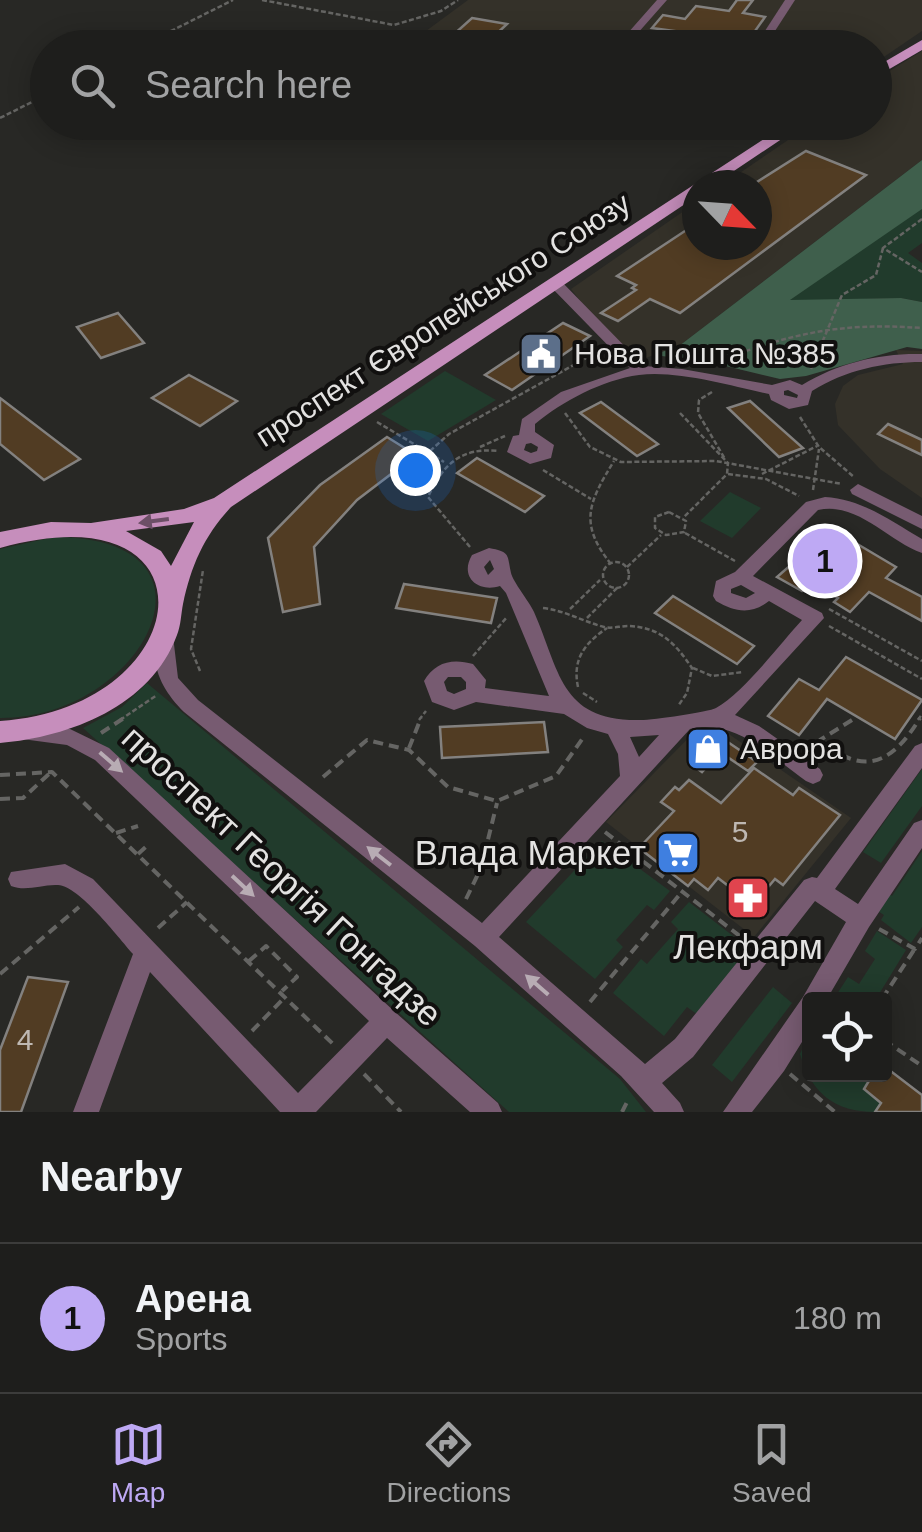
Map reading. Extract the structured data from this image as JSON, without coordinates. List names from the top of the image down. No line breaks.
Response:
{"streets":{"main road":["проспект Європейського Союзу"],"street":["проспект Георгія Гонгадзе"]},"crossings":[["проспект Європейського Союзу","проспект Георгія Гонгадзе"]],"places":{"public building":["Нова Пошта №385"],"shop":["Аврора"],"supermarket":["Влада Маркет"],"pharmacy":["Лекфарм"]},"house_numbers":["5","4"],"north":"bottom right","page":{"search":"Search here","pins":"1","heading":"Nearby","list":[{"mark":"1","name":"Арена","note":"Sports","value":"180 m"}],"nav":["Map","Directions","Saved"]}}
